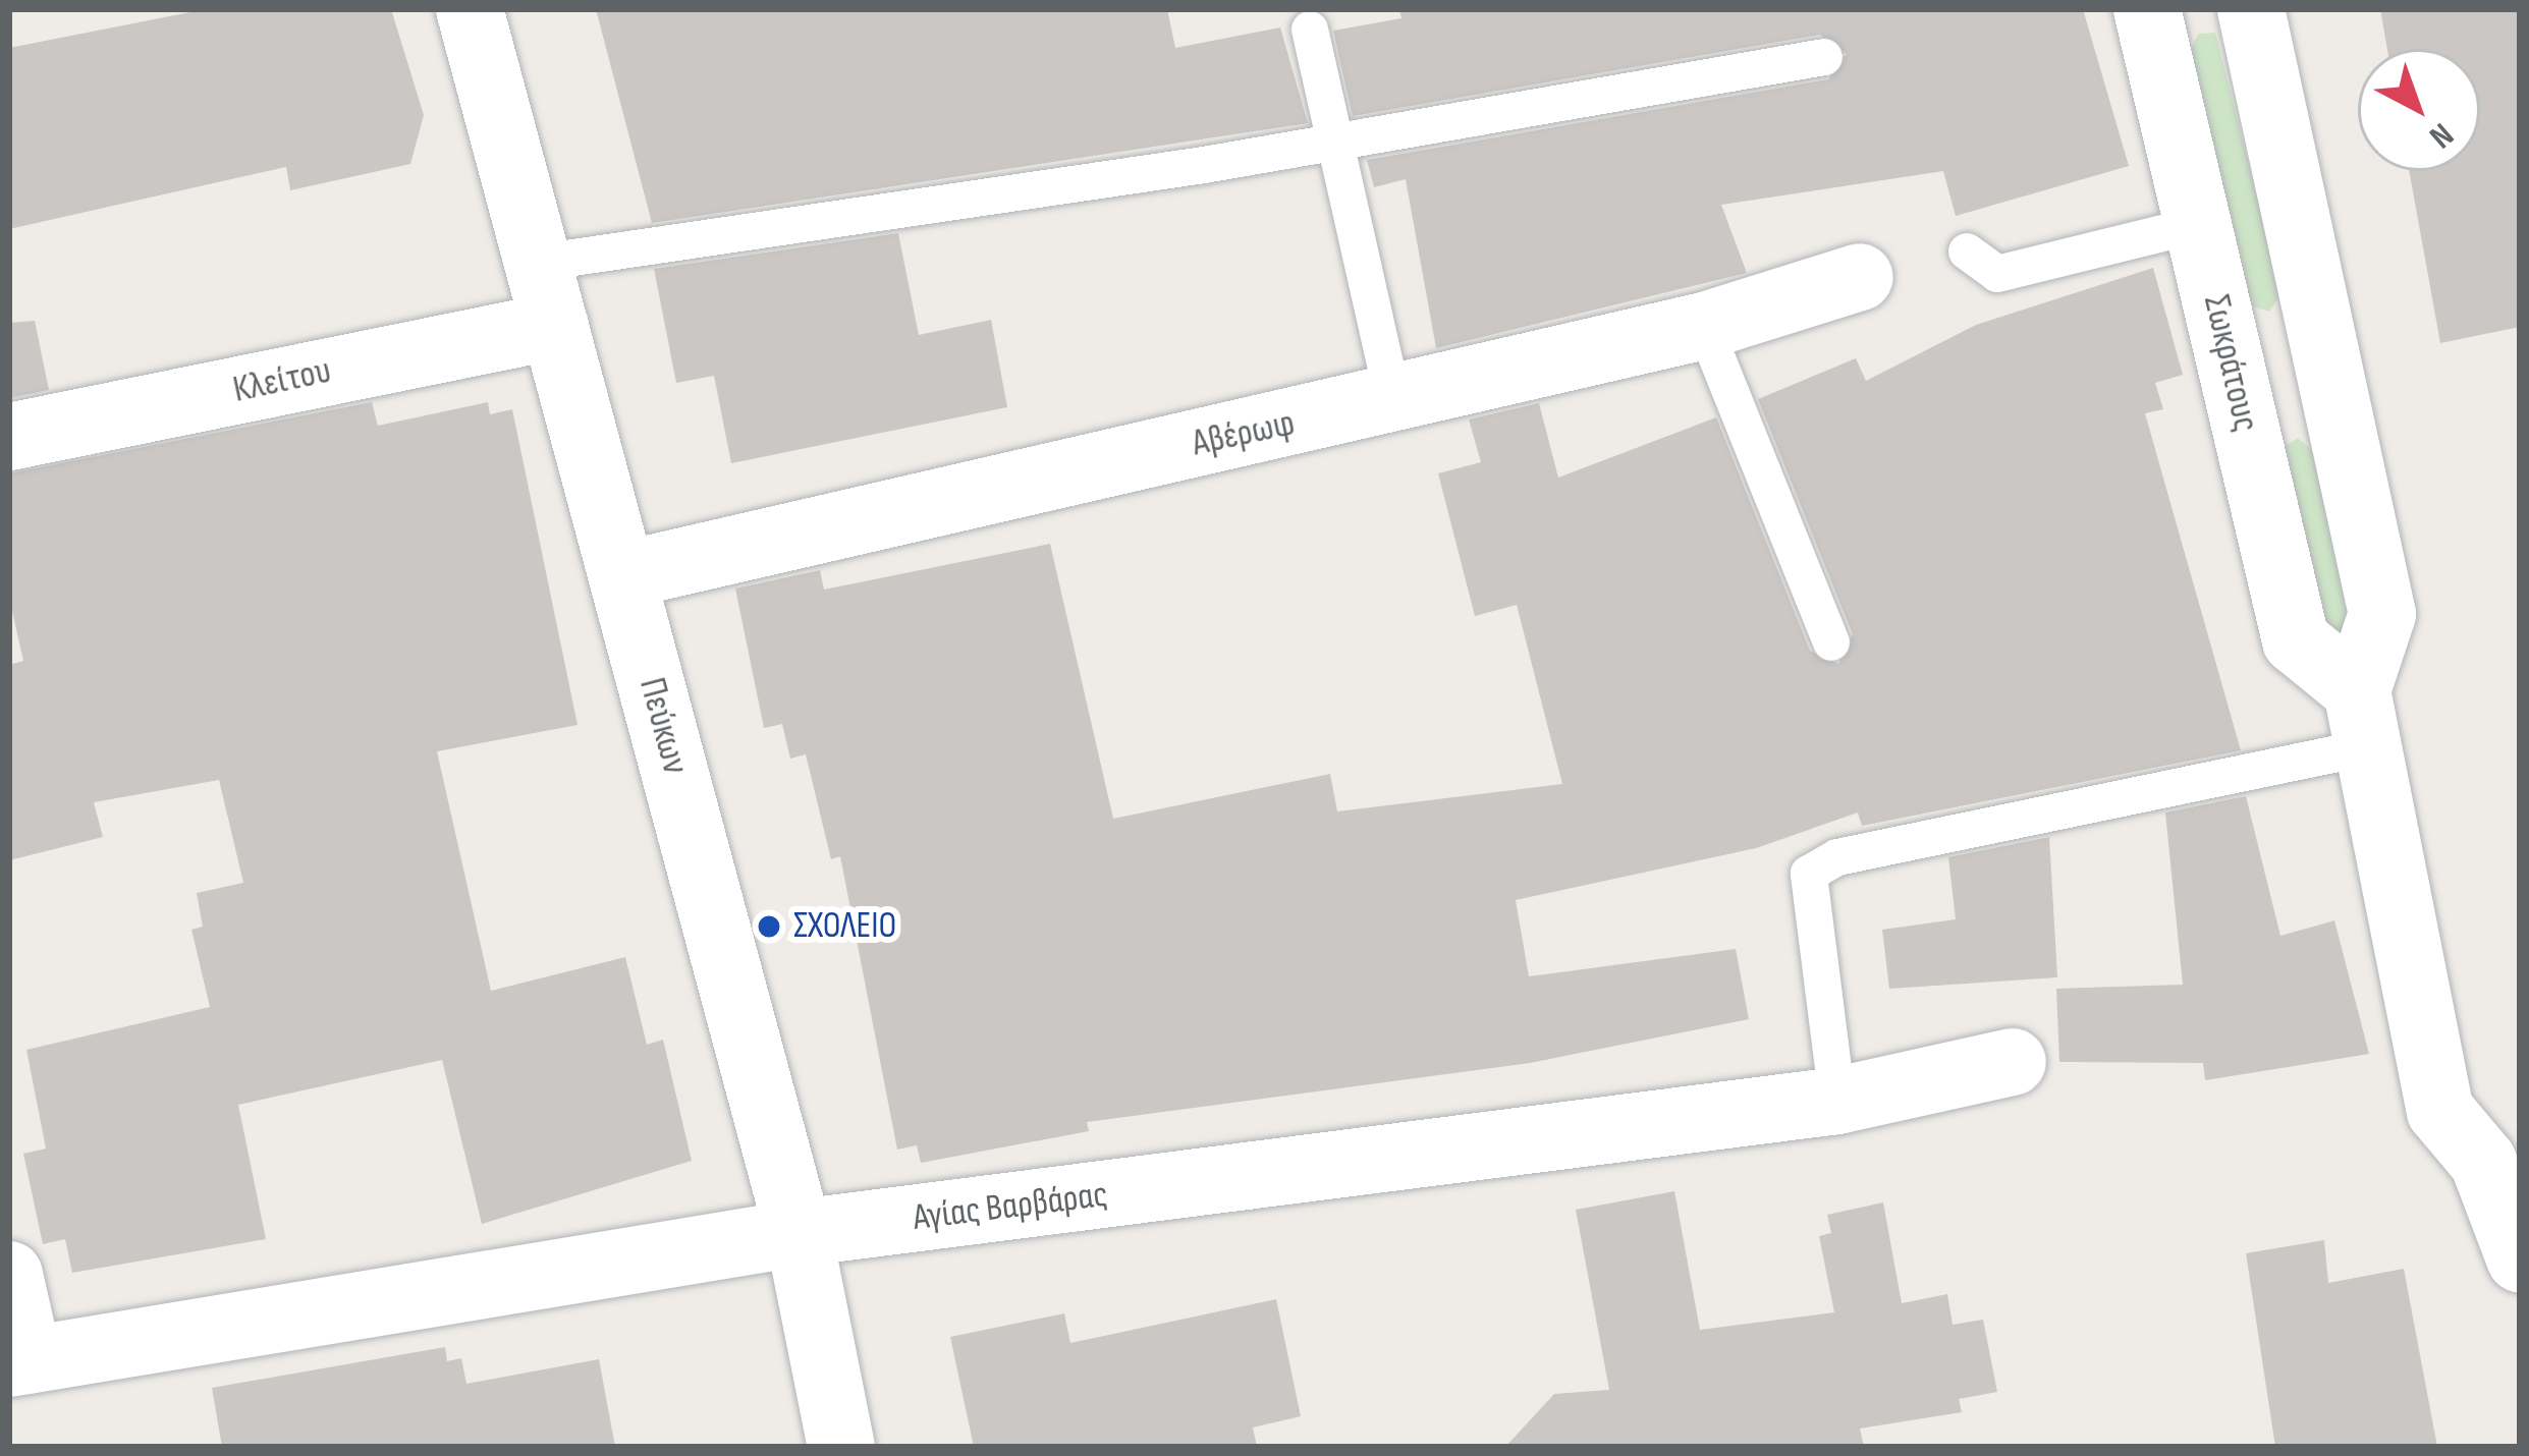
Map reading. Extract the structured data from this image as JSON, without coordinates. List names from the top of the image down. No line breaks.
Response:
{"streets":{"street":["Σωκράτους","Κλείτου","Αβέρωφ","Πεύκων","Αγίας Βαρβάρας"]},"crossings":[["Κλείτου","Πεύκων"],["Αβέρωφ","Πεύκων"],["Πεύκων","Αγίας Βαρβάρας"]],"places":["ΣΧΟΛΕΙΟ"],"north":"bottom right"}
